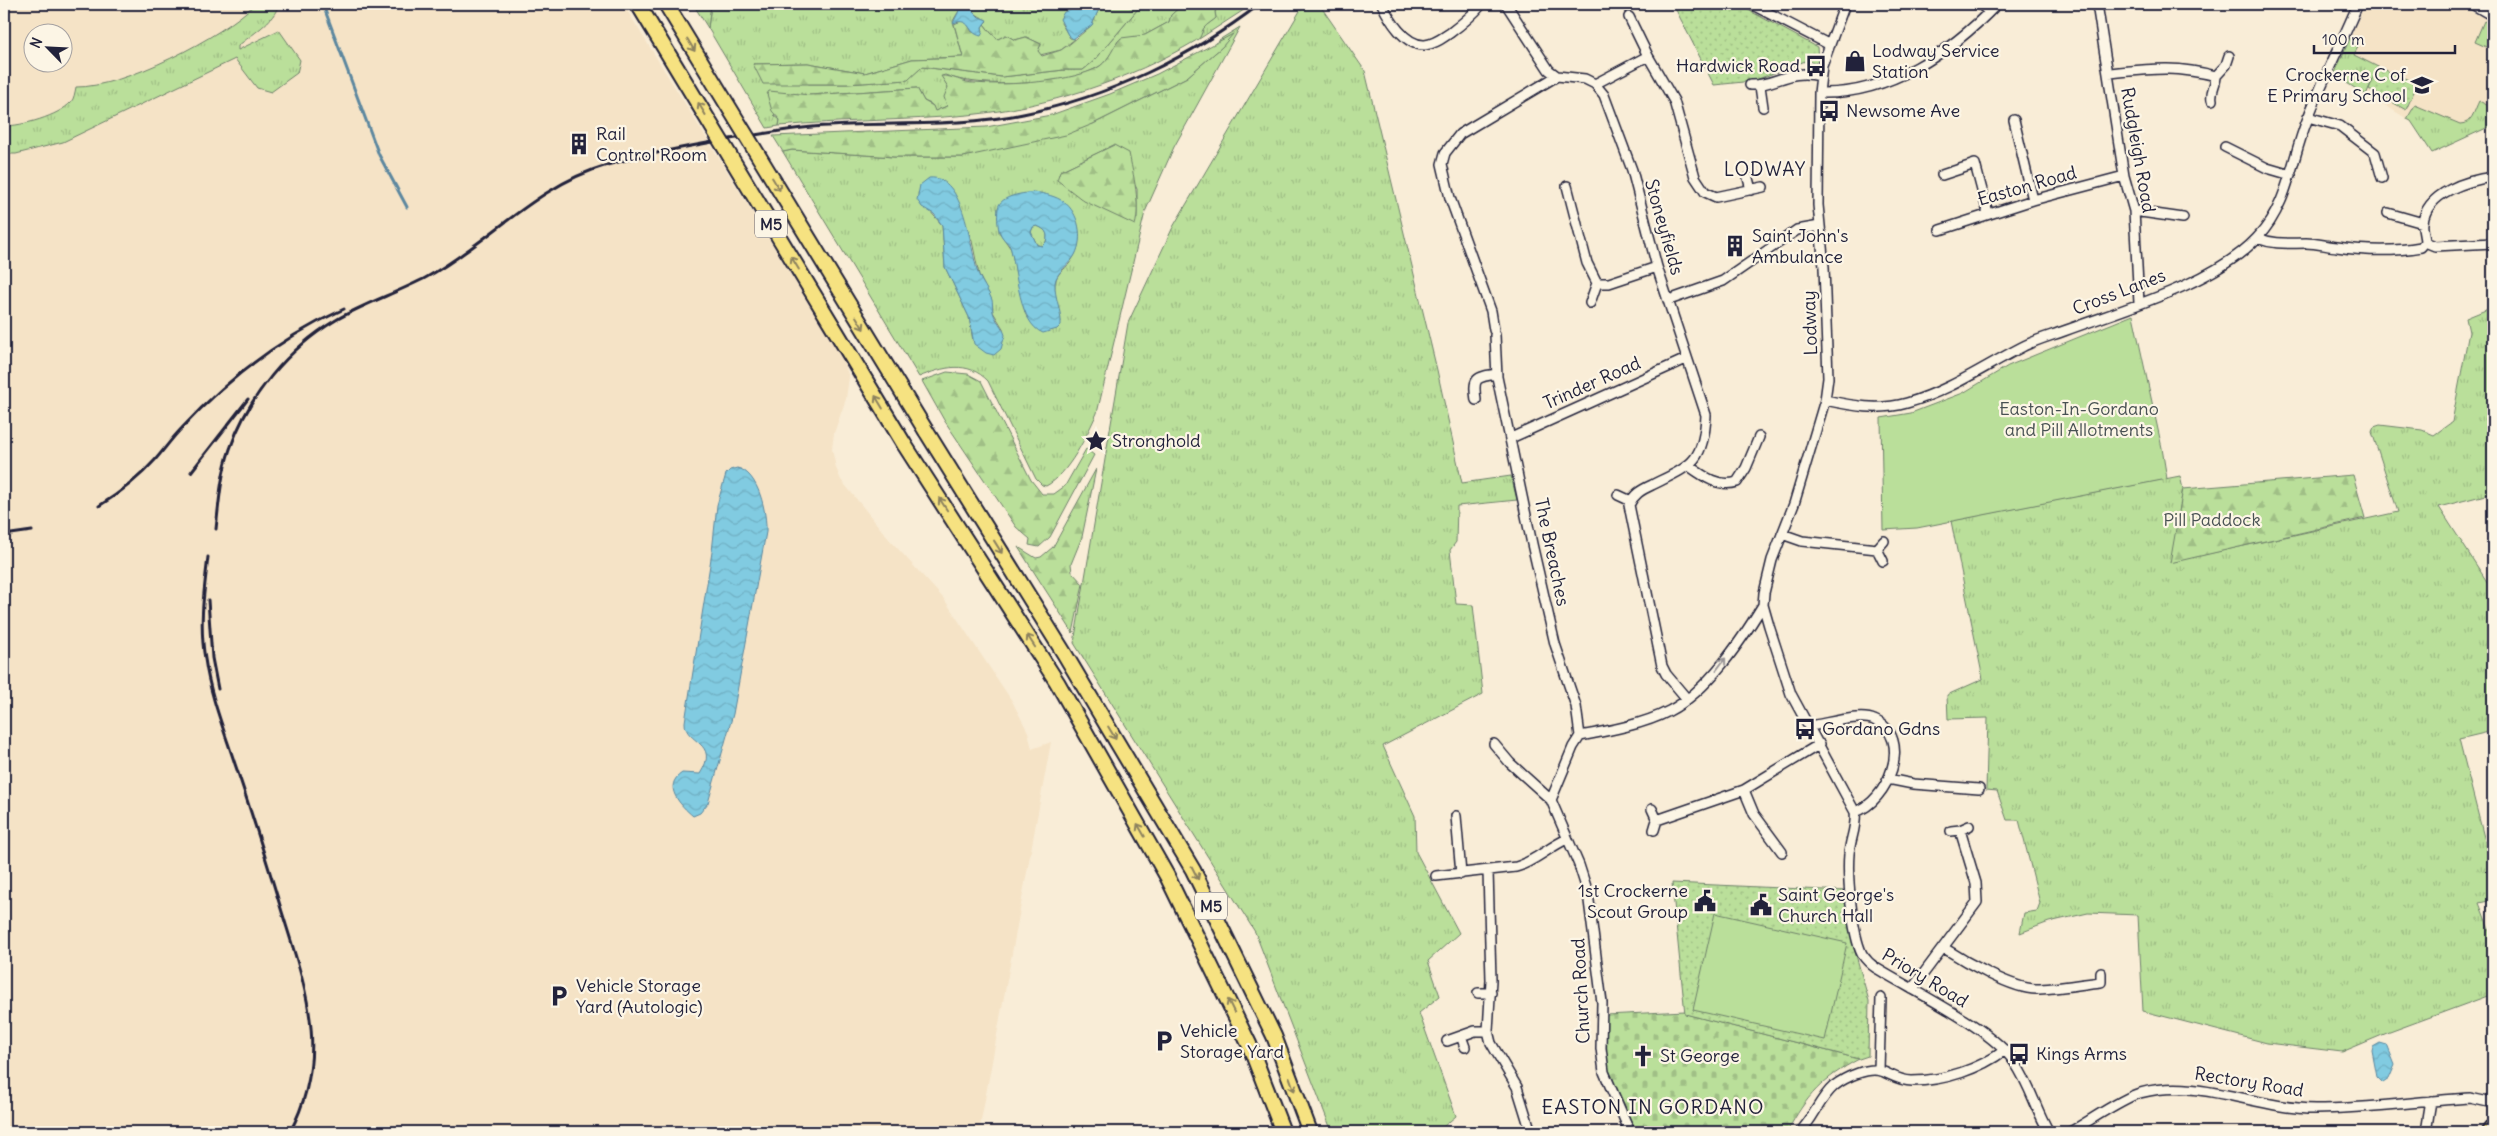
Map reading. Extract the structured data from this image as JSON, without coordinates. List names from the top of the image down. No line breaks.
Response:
{"streets":{"highway":["M5"],"street":["Rudgleigh Road","Easton Road","Stoneyfields","Cross Lanes","Lodway","Trinder Road","The Breaches","Priory Road","Church Road","Rectory Road"]},"crossings":[["Rudgleigh Road","Easton Road"],["Rudgleigh Road","Cross Lanes"],["Stoneyfields","Trinder Road"],["Cross Lanes","Lodway"],["Trinder Road","The Breaches"]],"districts":["LODWAY","EASTON IN GORDANO"],"parks":["Easton-In-Gordano and Pill Allotments","Pill Paddock"],"places":{"shop":["Lodway Service Station"],"bus stop":["Hardwick Road","Newsome Ave","Gordano Gdns","Kings Arms"],"school or university":["Crockerne C of E Primary School"],"building":["Rail Control Room","Saint John's Ambulance"],"place":["Stronghold"],"public building":["1st Crockerne Scout Group","Saint George's Church Hall"],"parking":["Vehicle Storage Yard (Autologic)","Vehicle Storage Yard"],"church":["St George"]},"scale_bar":"100 m","north":"top left"}
